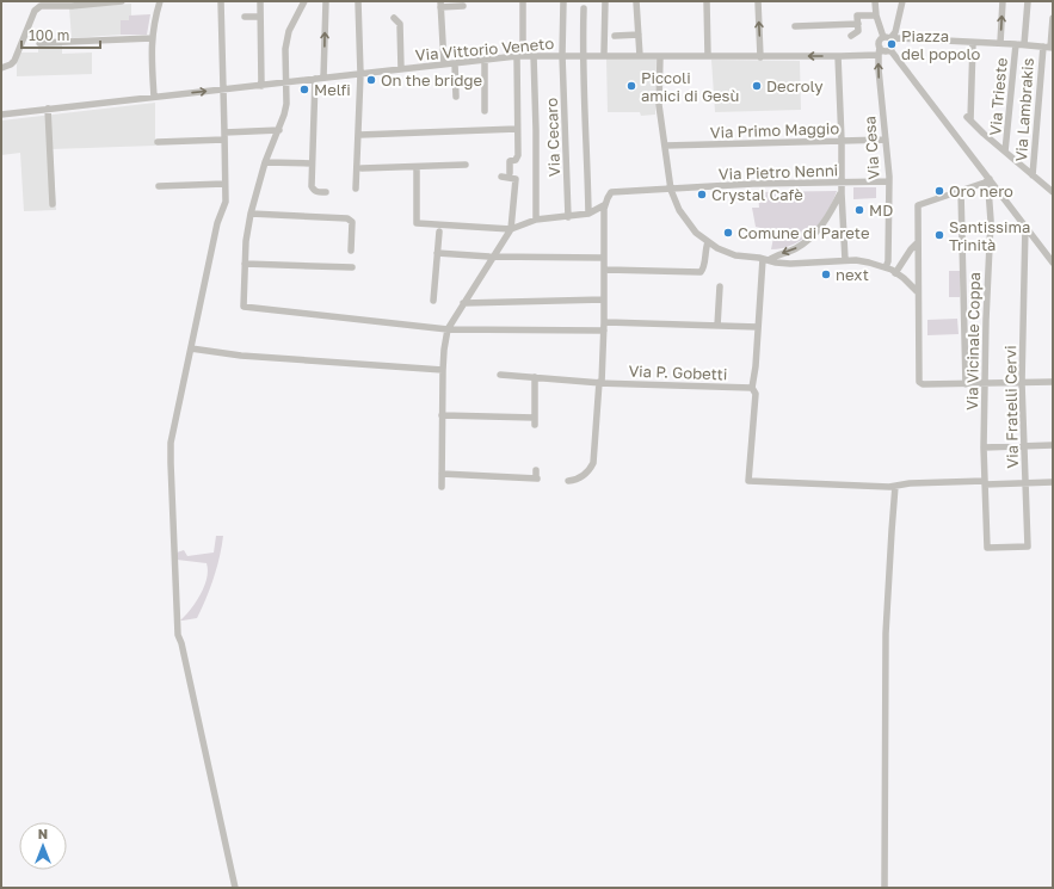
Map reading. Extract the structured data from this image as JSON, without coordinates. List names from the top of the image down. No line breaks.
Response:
{"streets":{"street":["Via Vittorio Veneto","Via Trieste","Via Lambrakis","Via Primo Maggio","Via Cecaro","Via Cesa","Via Pietro Nenni","Via Vicinale Coppa","Via P. Gobetti","Via Fratelli Cervi"]},"crossings":[["Via Vittorio Veneto","Via Cecaro"],["Via Vittorio Veneto","Via Cesa"],["Via Primo Maggio","Via Cesa"],["Via Cesa","Via Pietro Nenni"],["Via Vicinale Coppa","Via Fratelli Cervi"]],"places":["Piazza del popolo","On the bridge","Piccoli amici di Gesù","Decroly","Melfi","Oro nero","Crystal Cafè","MD","Comune di Parete","Santissima Trinità","next"],"scale_bar":"100 m","north":"top"}
